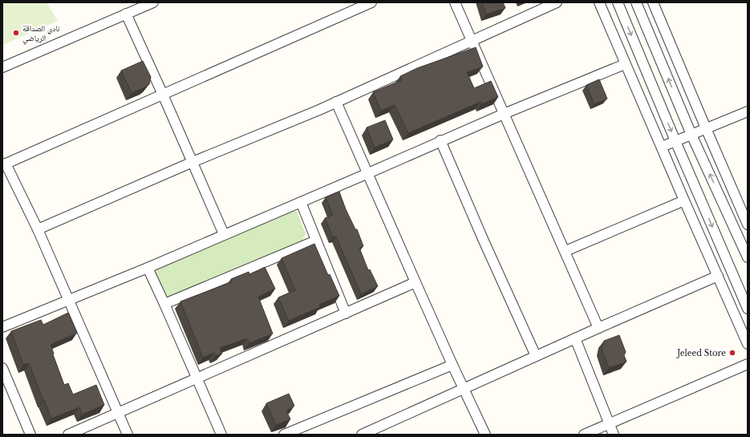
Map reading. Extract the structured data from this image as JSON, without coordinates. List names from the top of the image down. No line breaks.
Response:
{"places":["نادي الصداقة الرياضي","Jeleed Store"]}
